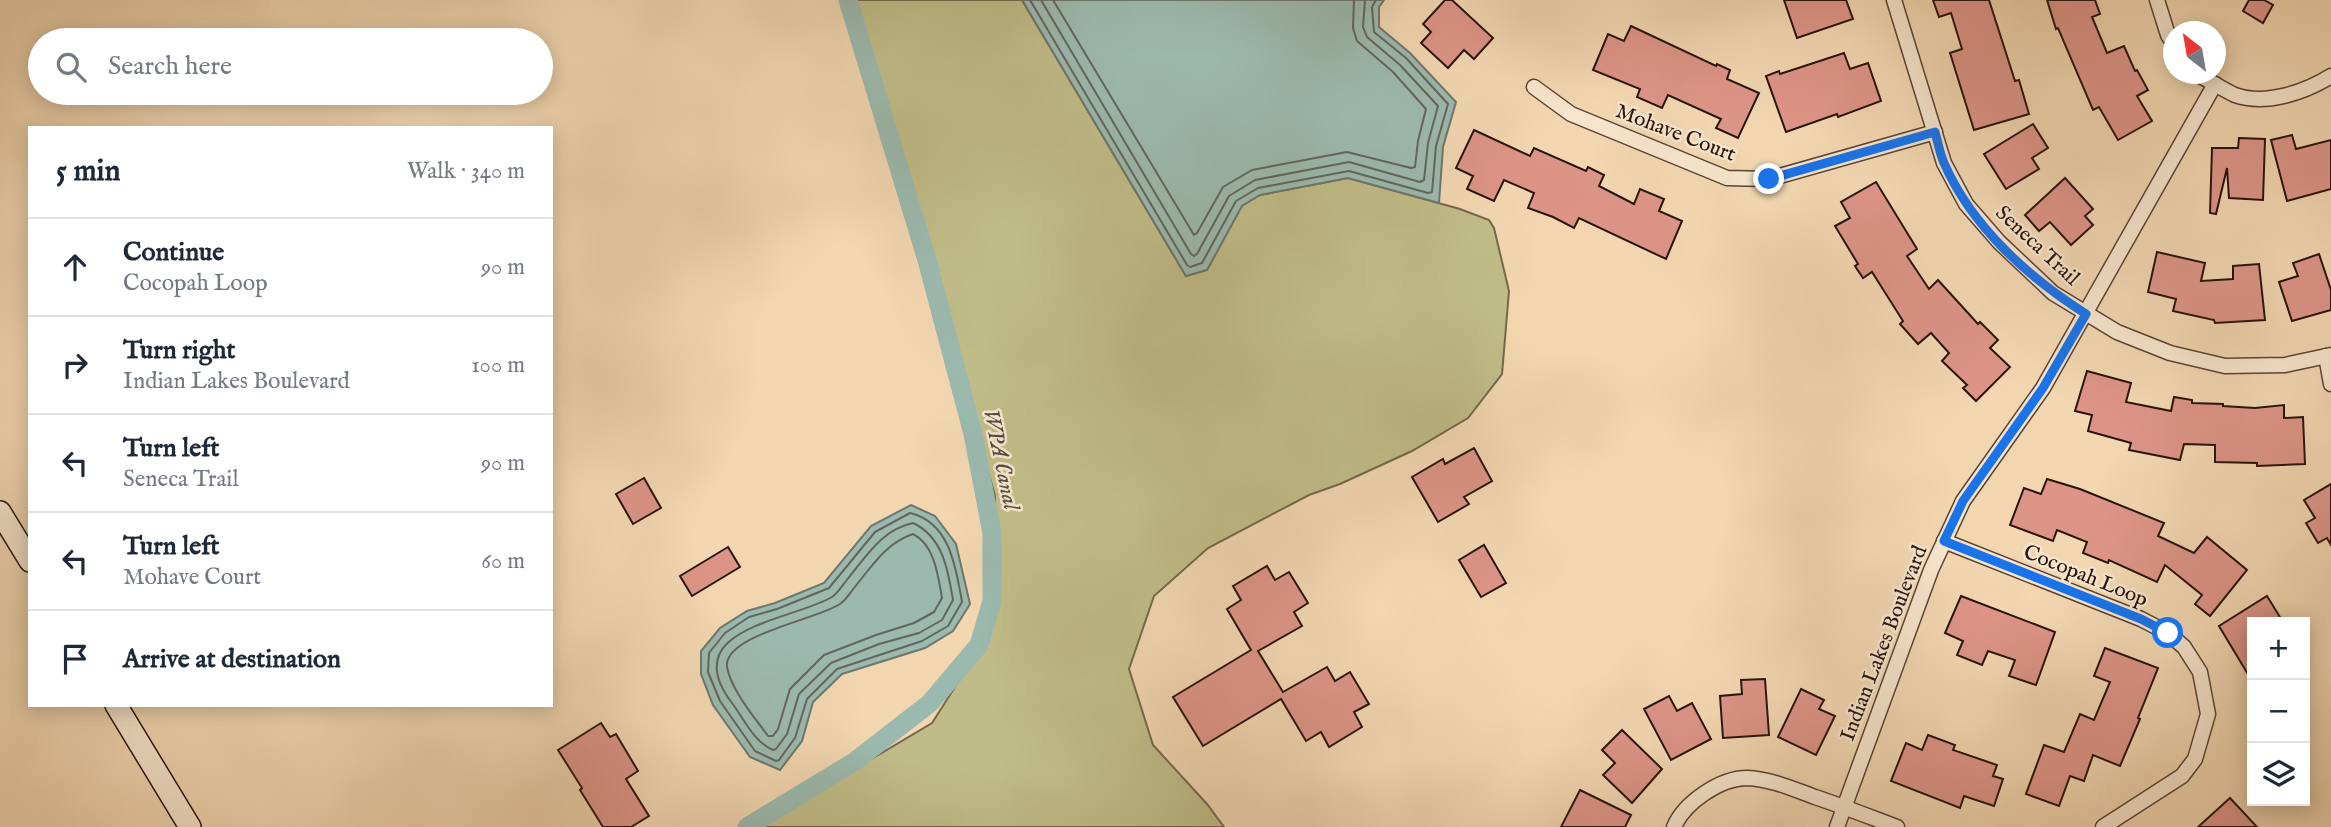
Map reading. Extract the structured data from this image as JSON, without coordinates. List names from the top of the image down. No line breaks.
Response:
{"streets":{"street":["Mohave Court","Seneca Trail","Cocopah Loop","Indian Lakes Boulevard"]},"crossings":[["Mohave Court","Seneca Trail"],["Seneca Trail","Indian Lakes Boulevard"],["Cocopah Loop","Indian Lakes Boulevard"]],"water":["WPA Canal"],"north":"top left","page":{"search":"Search here","heading":["5 min","Walk · 340 m"],"list":[["Continue","Cocopah Loop","90 m"],["Turn right","Indian Lakes Boulevard","100 m"],["Turn left","Seneca Trail","90 m"],["Turn left","Mohave Court","60 m"],"Arrive at destination"],"map_buttons":["+","−"]}}
